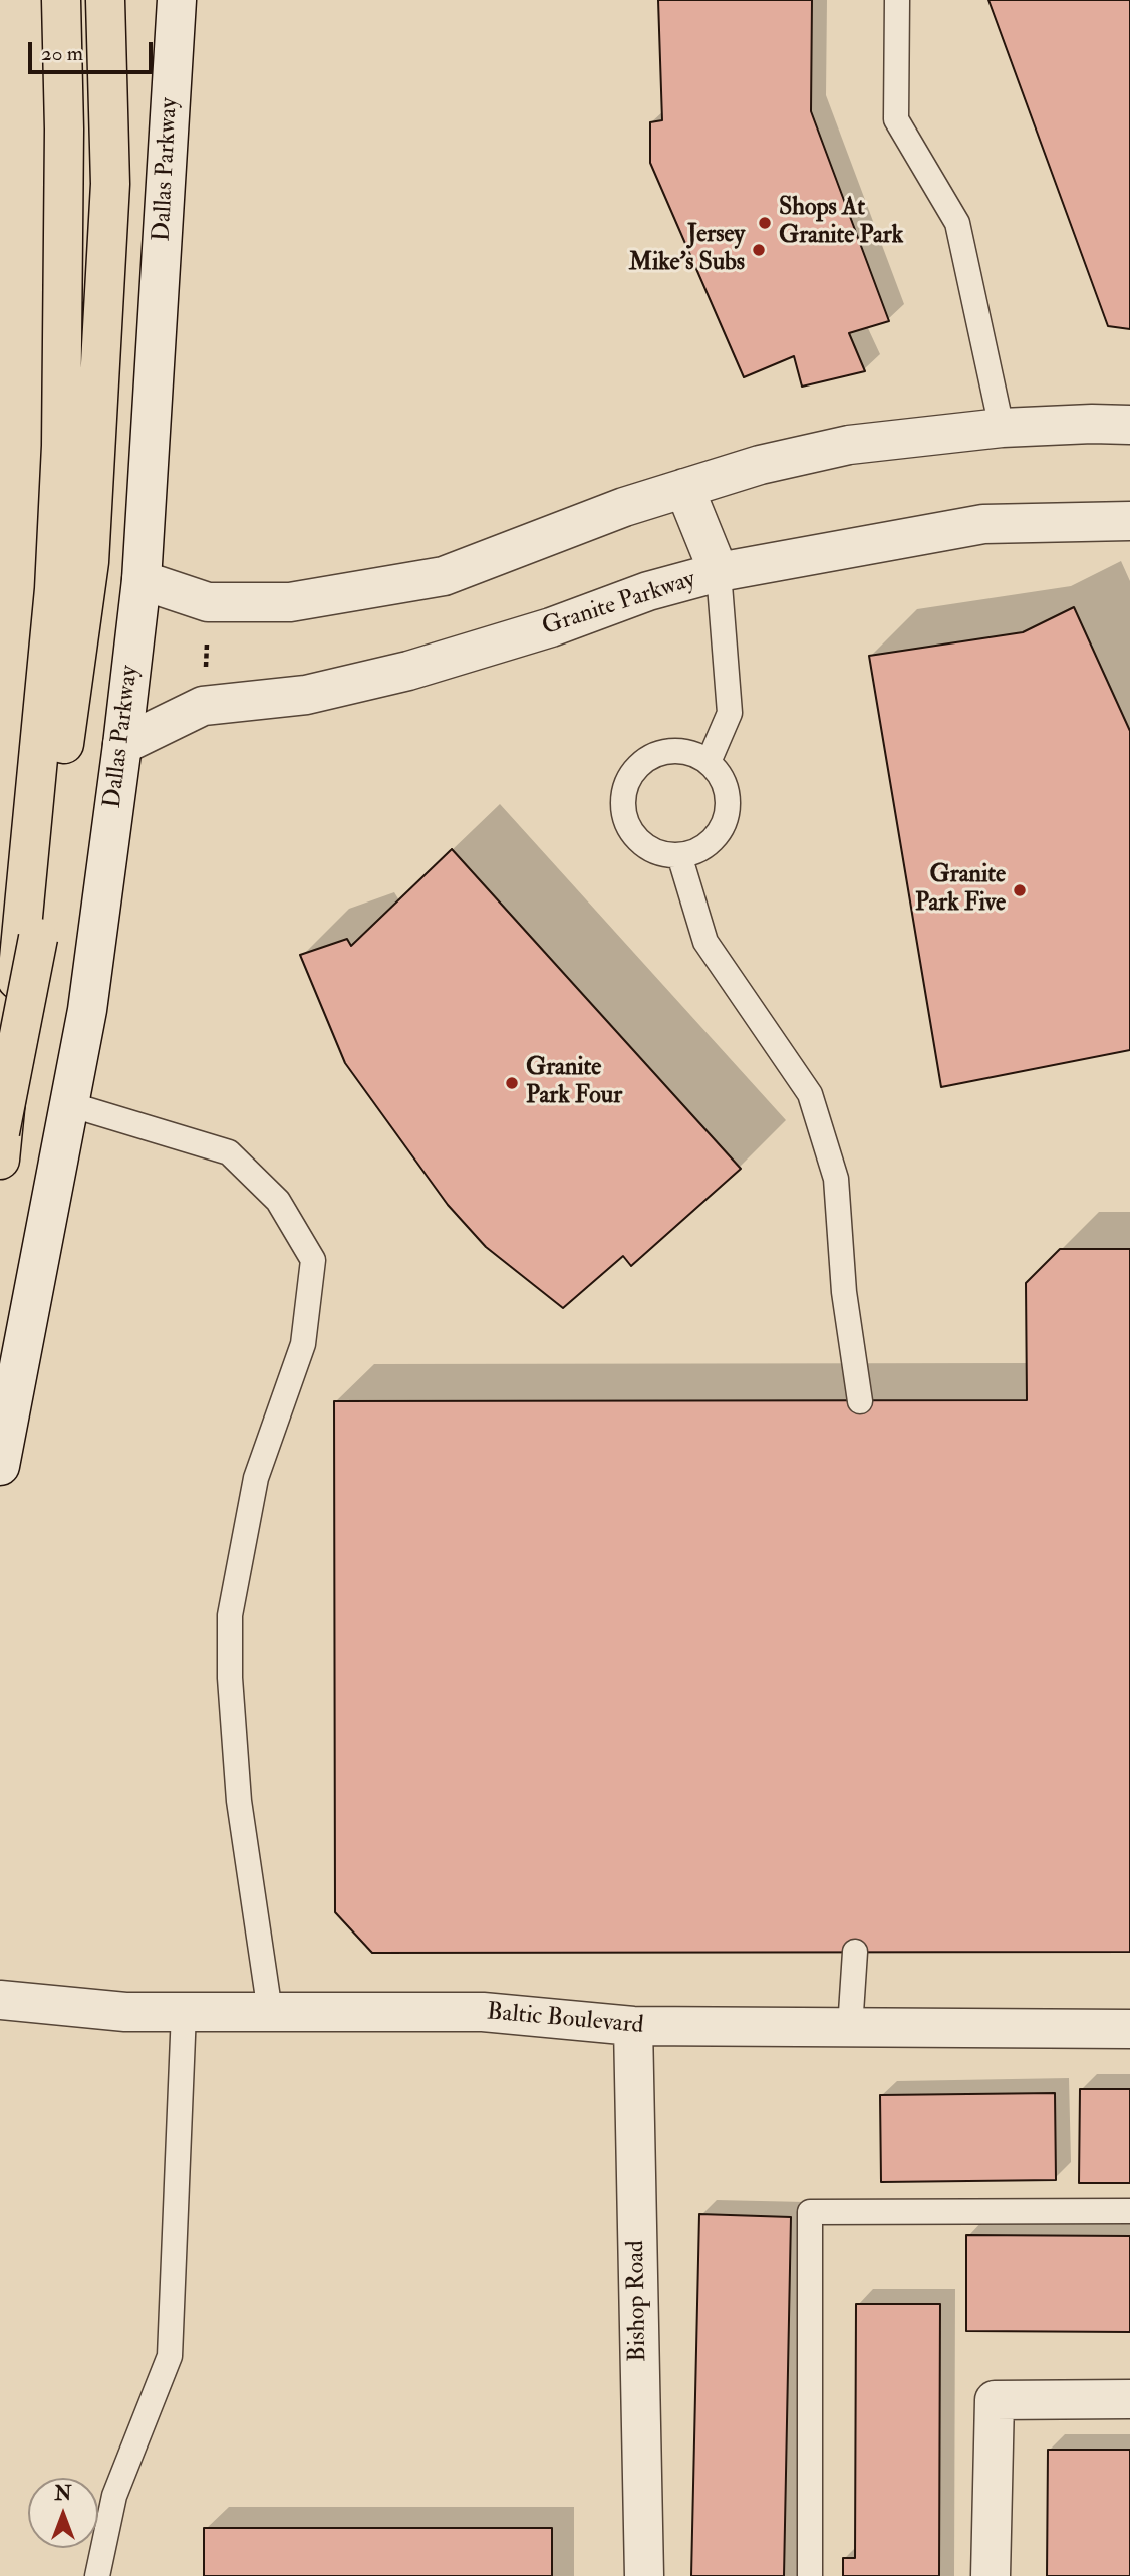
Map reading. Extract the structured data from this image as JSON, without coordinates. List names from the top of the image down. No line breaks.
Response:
{"streets":{"street":["Dallas Parkway","Granite Parkway","Baltic Boulevard","Bishop Road"]},"crossings":[["Dallas Parkway","Granite Parkway"],["Baltic Boulevard","Bishop Road"]],"places":["Shops At Granite Park","Jersey Mike's Subs","Granite Park Five","Granite Park Four"],"scale_bar":"20 m","north":"top"}
